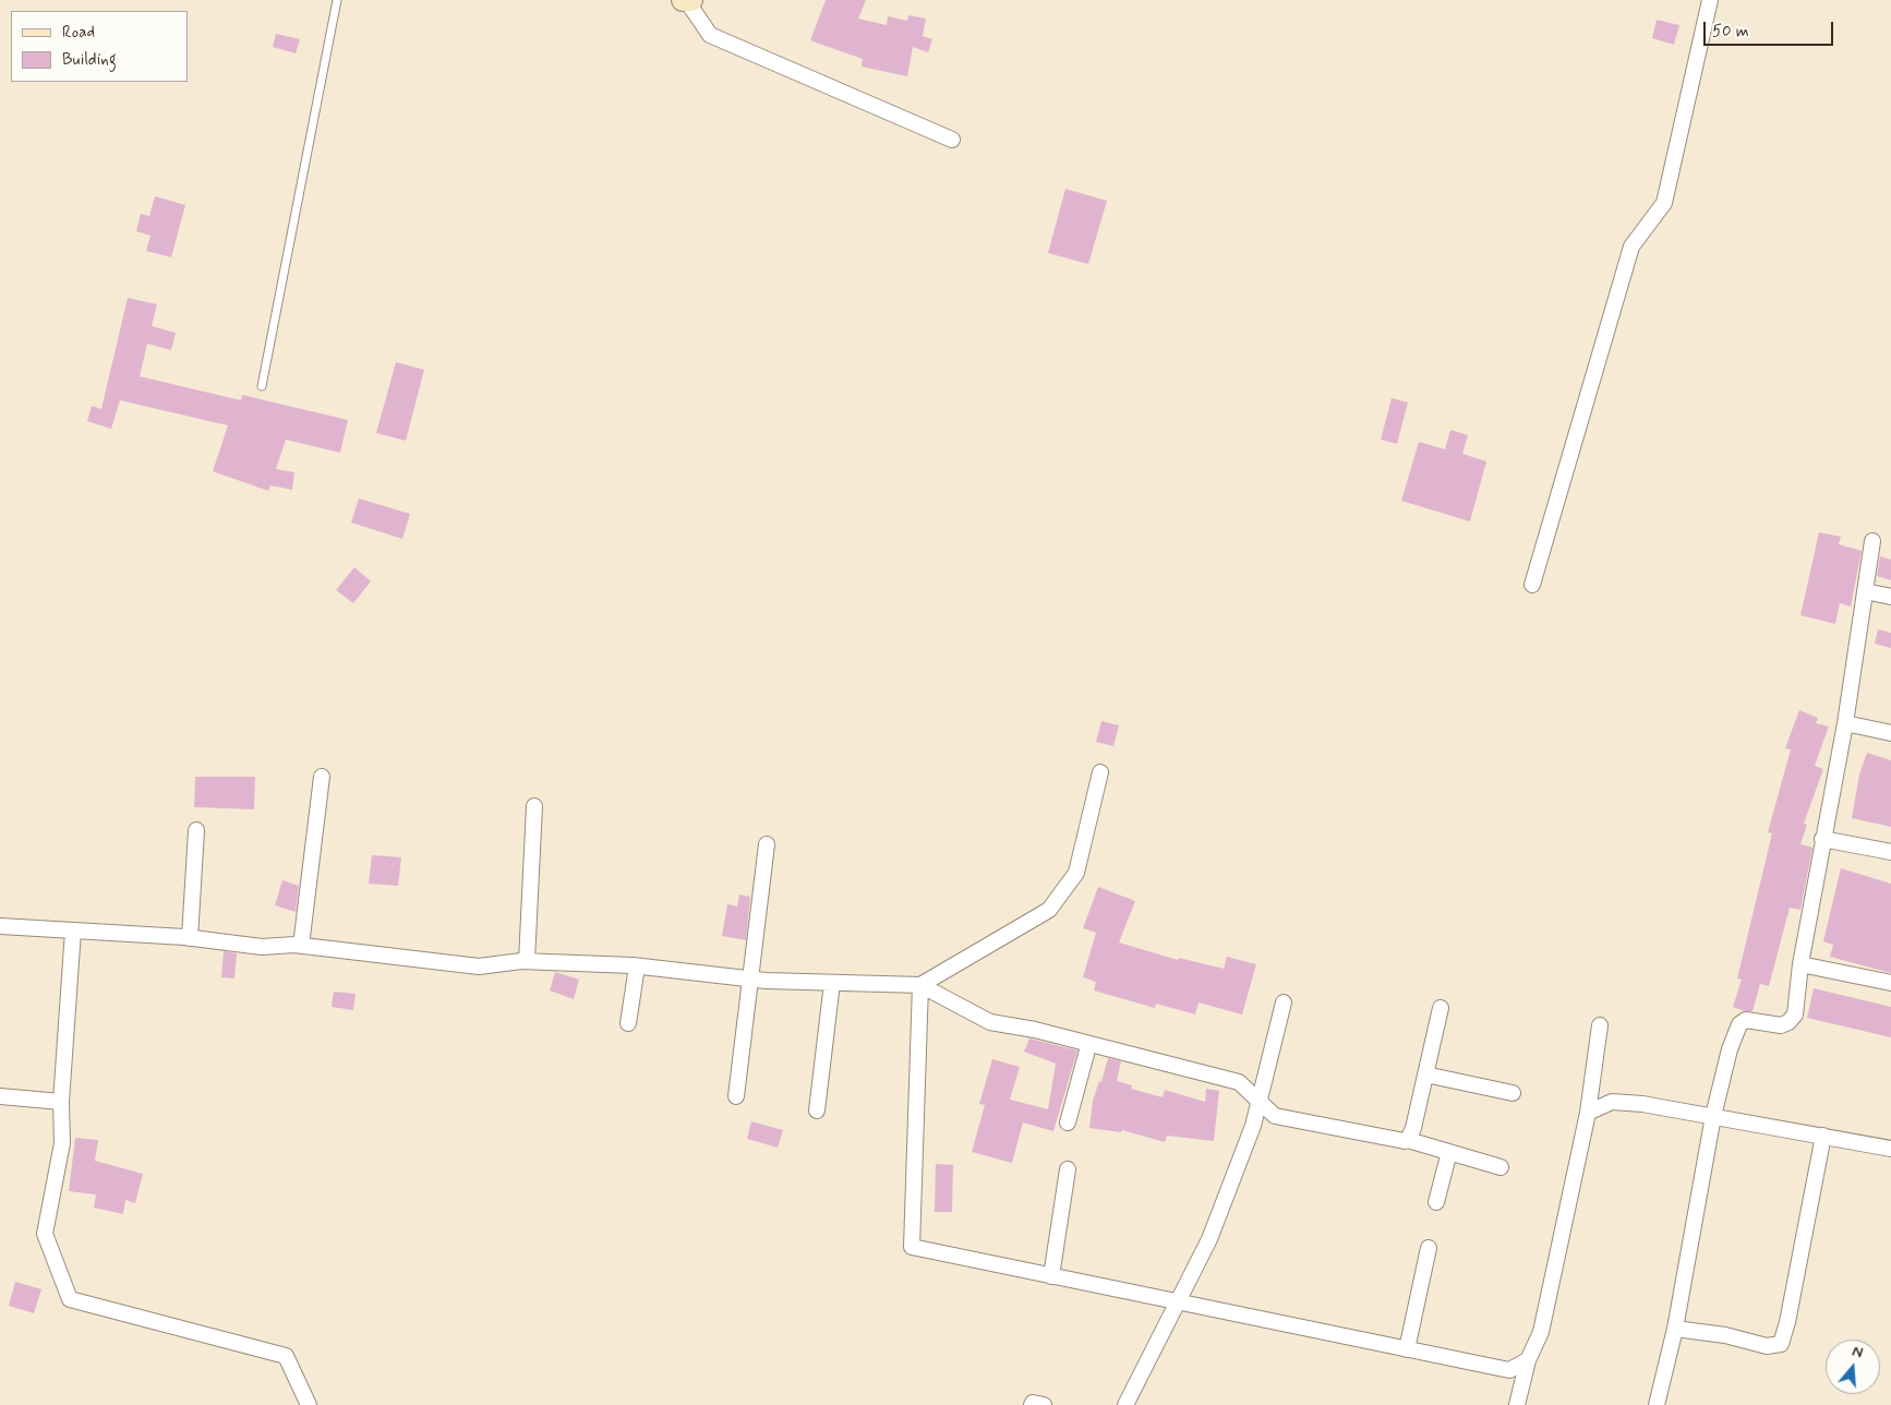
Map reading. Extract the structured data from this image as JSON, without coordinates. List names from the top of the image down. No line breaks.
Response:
{"legend":["Road","Building"],"scale_bar":"50 m","north":"top"}
